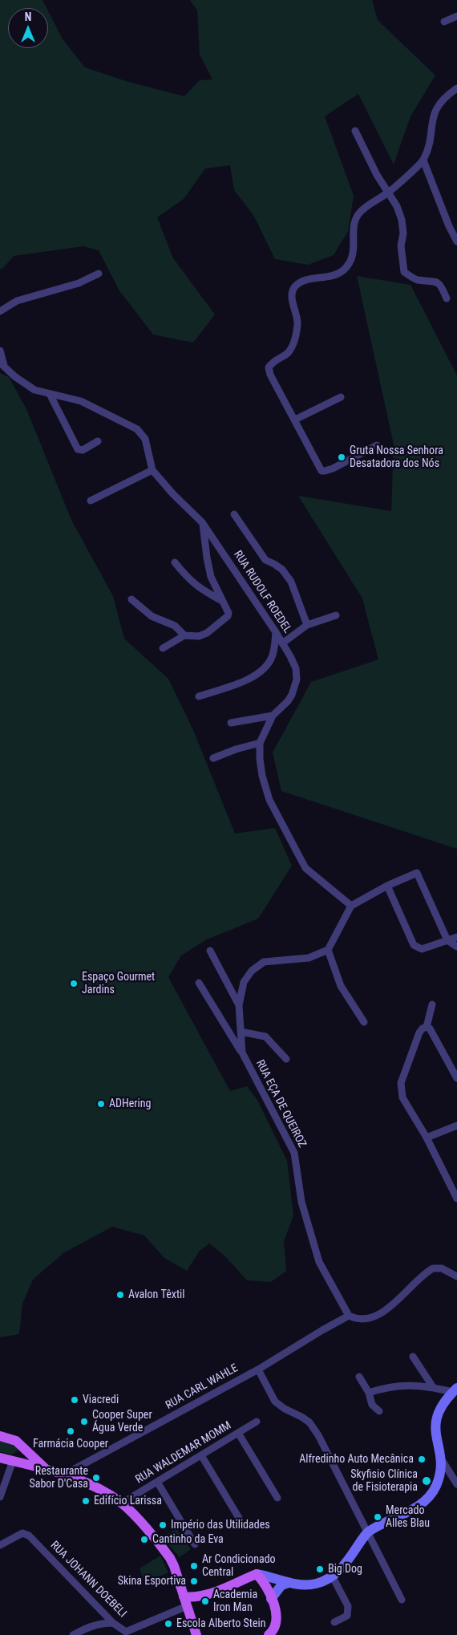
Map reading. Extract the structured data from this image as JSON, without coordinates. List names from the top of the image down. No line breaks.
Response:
{"streets":{"street":["RUA RUDOLF ROEDEL","RUA EÇA DE QUEIROZ","RUA CARL WAHLE","RUA WALDEMAR MOMM","RUA JOHANN DOEBELI"]},"crossings":[["RUA EÇA DE QUEIROZ","RUA CARL WAHLE"]],"places":["Gruta Nossa Senhora Desatadora dos Nós","Espaço Gourmet Jardins","ADHering","Avalon Têxtil","Viacredi","Cooper Super Água Verde","Farmácia Cooper","Alfredinho Auto Mecânica","Restaurante Sabor D'Casa","Skyfisio Clínica de Fisioterapia","Edifício Larissa","Mercado Alles Blau","Império das Utilidades","Cantinho da Eva","Ar Condicionado Central","Big Dog","Skina Esportiva","Academia Iron Man","Escola Alberto Stein"],"north":"top"}
